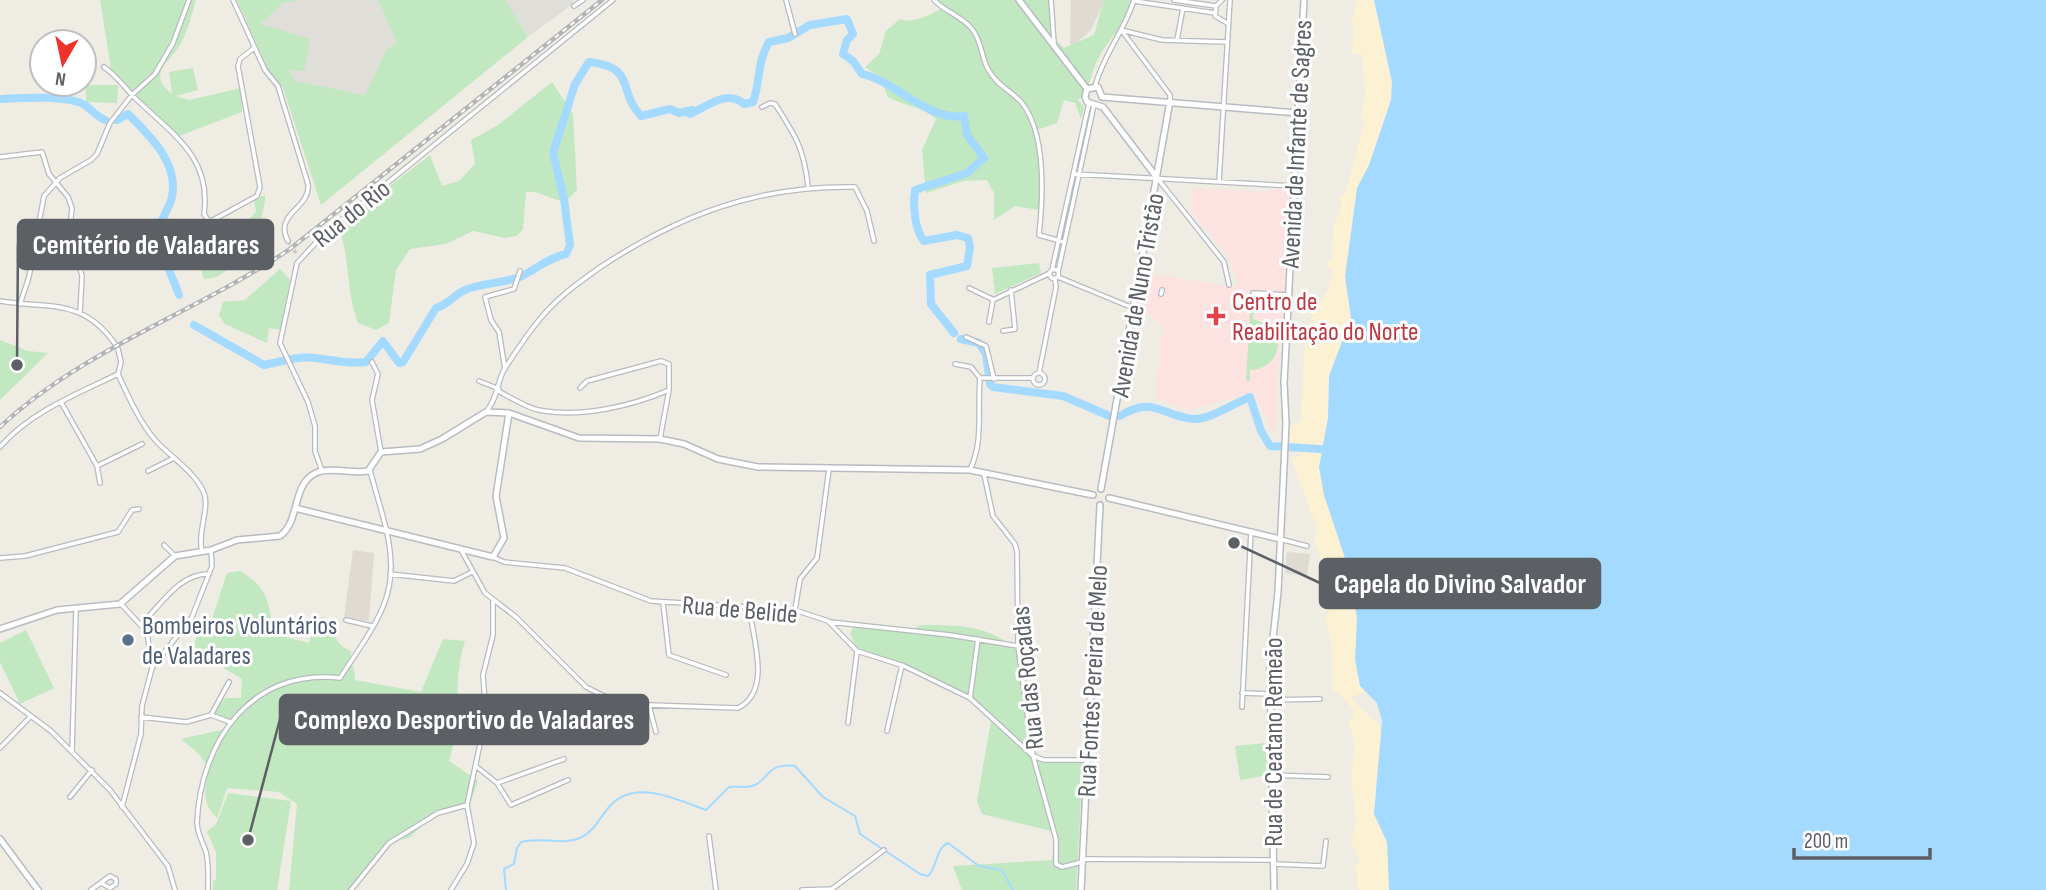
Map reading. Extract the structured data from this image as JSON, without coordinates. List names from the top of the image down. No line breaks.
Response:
{"streets":{"main road":["Avenida de Infante de Sagres","Avenida de Nuno Tristão","Rua Fontes Pereira de Melo","Rua de Ceatano Remeão"],"street":["Rua do Rio","Rua de Belide","Rua das Roçadas"]},"crossings":[["Avenida de Infante de Sagres","Rua de Ceatano Remeão"],["Rua de Belide","Rua das Roçadas"],["Rua das Roçadas","Rua Fontes Pereira de Melo"]],"places":{"health":["Centro de Reabilitação do Norte"],"other":["Cemitério de Valadares","Capela do Divino Salvador","Bombeiros Voluntários de Valadares","Complexo Desportivo de Valadares"]},"scale_bar":"200 m","north":"bottom"}
